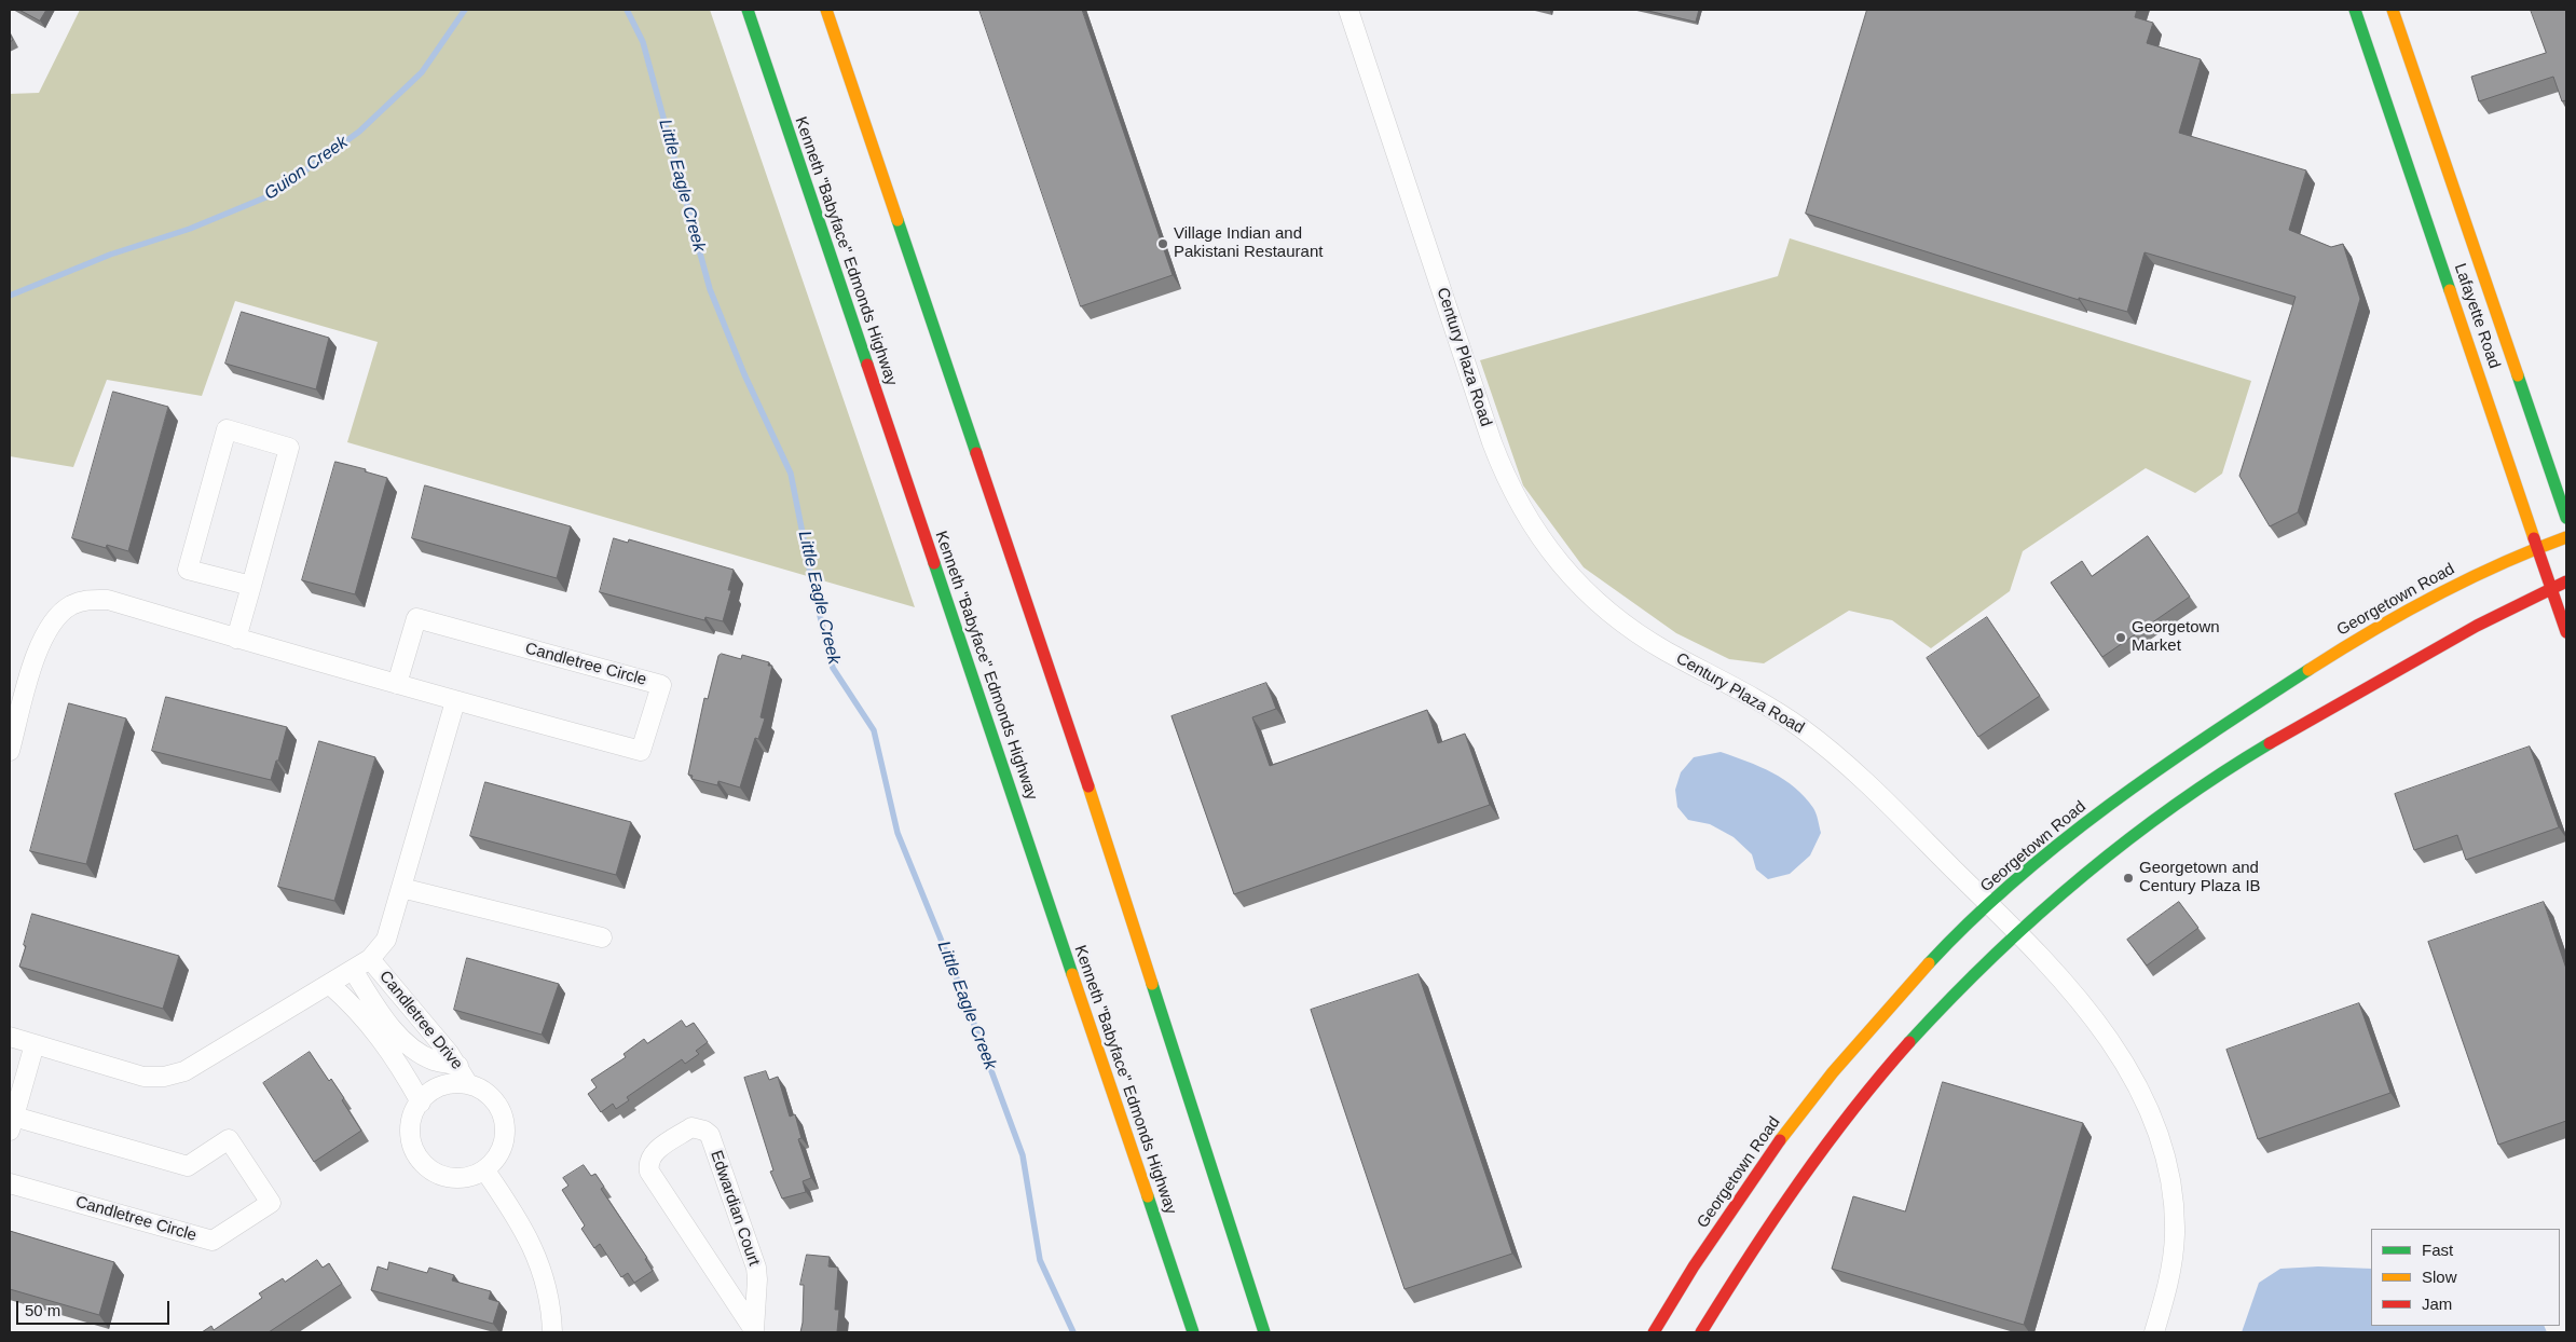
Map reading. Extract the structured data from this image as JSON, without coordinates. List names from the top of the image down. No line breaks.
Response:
{"streets":{"main road":["Kenneth \"Babyface\" Edmonds Highway","Lafayette Road","Georgetown Road"],"street":["Century Plaza Road","Candletree Circle","Candletree Drive","Edwardian Court"]},"crossings":[["Lafayette Road","Georgetown Road"],["Century Plaza Road","Georgetown Road"]],"water":["Guion Creek","Little Eagle Creek"],"places":["Village Indian and Pakistani Restaurant","Georgetown Market","Georgetown and Century Plaza IB"],"legend":["Fast","Slow","Jam"],"scale_bar":"50 m"}
